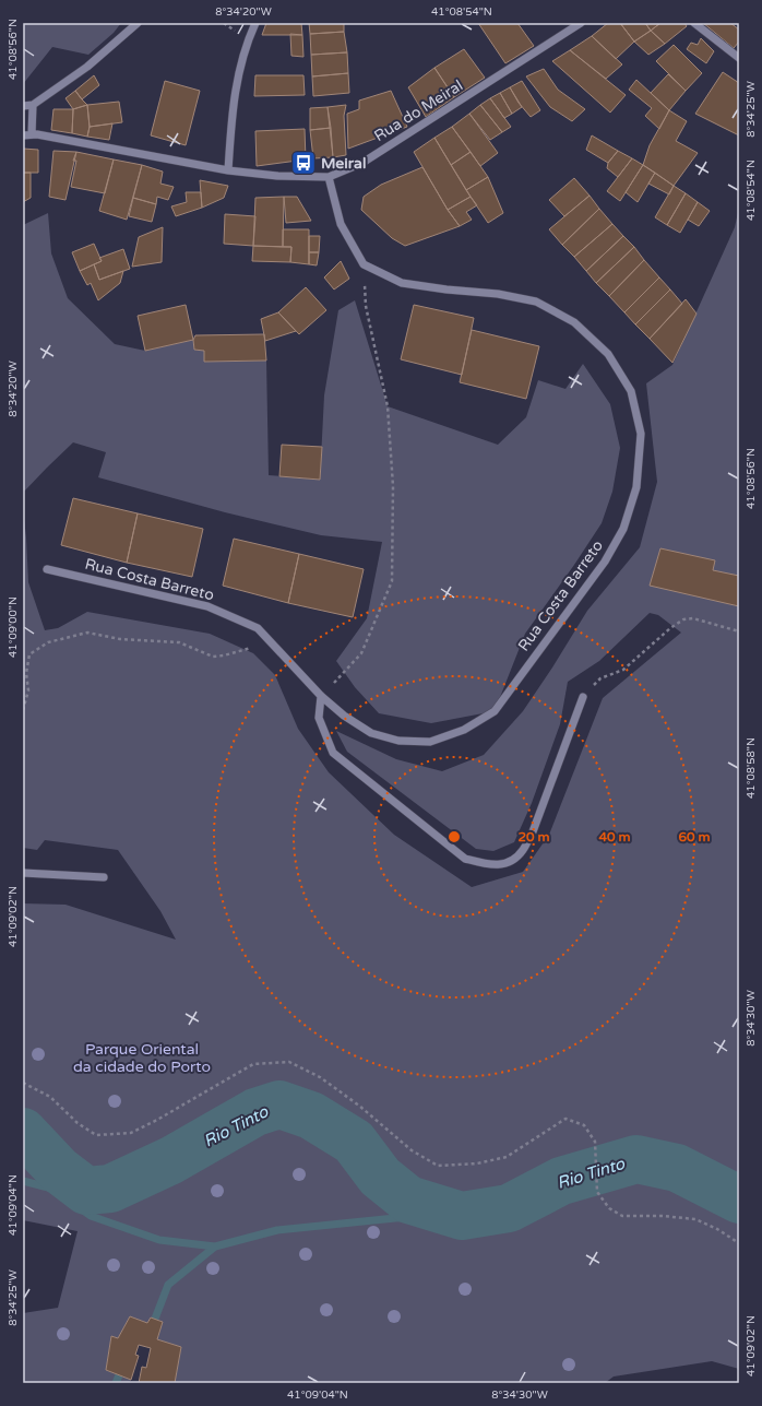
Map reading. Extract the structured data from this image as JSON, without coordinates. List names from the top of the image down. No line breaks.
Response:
{"streets":{"street":["Rua do Meiral","Rua Costa Barreto"]},"water":["Rio Tinto"],"parks":["Parque Oriental da cidade do Porto"],"places":{"bus stop":["Meiral"]},"coordinates":["8°34'20\"W","41°08'54\"N","41°08'56\"N","8°34'25\"W","41°09'00\"N","41°08'58\"N","41°09'02\"N","8°34'30\"W","41°09'04\"N"],"rings":["20 m","40 m","60 m"]}
